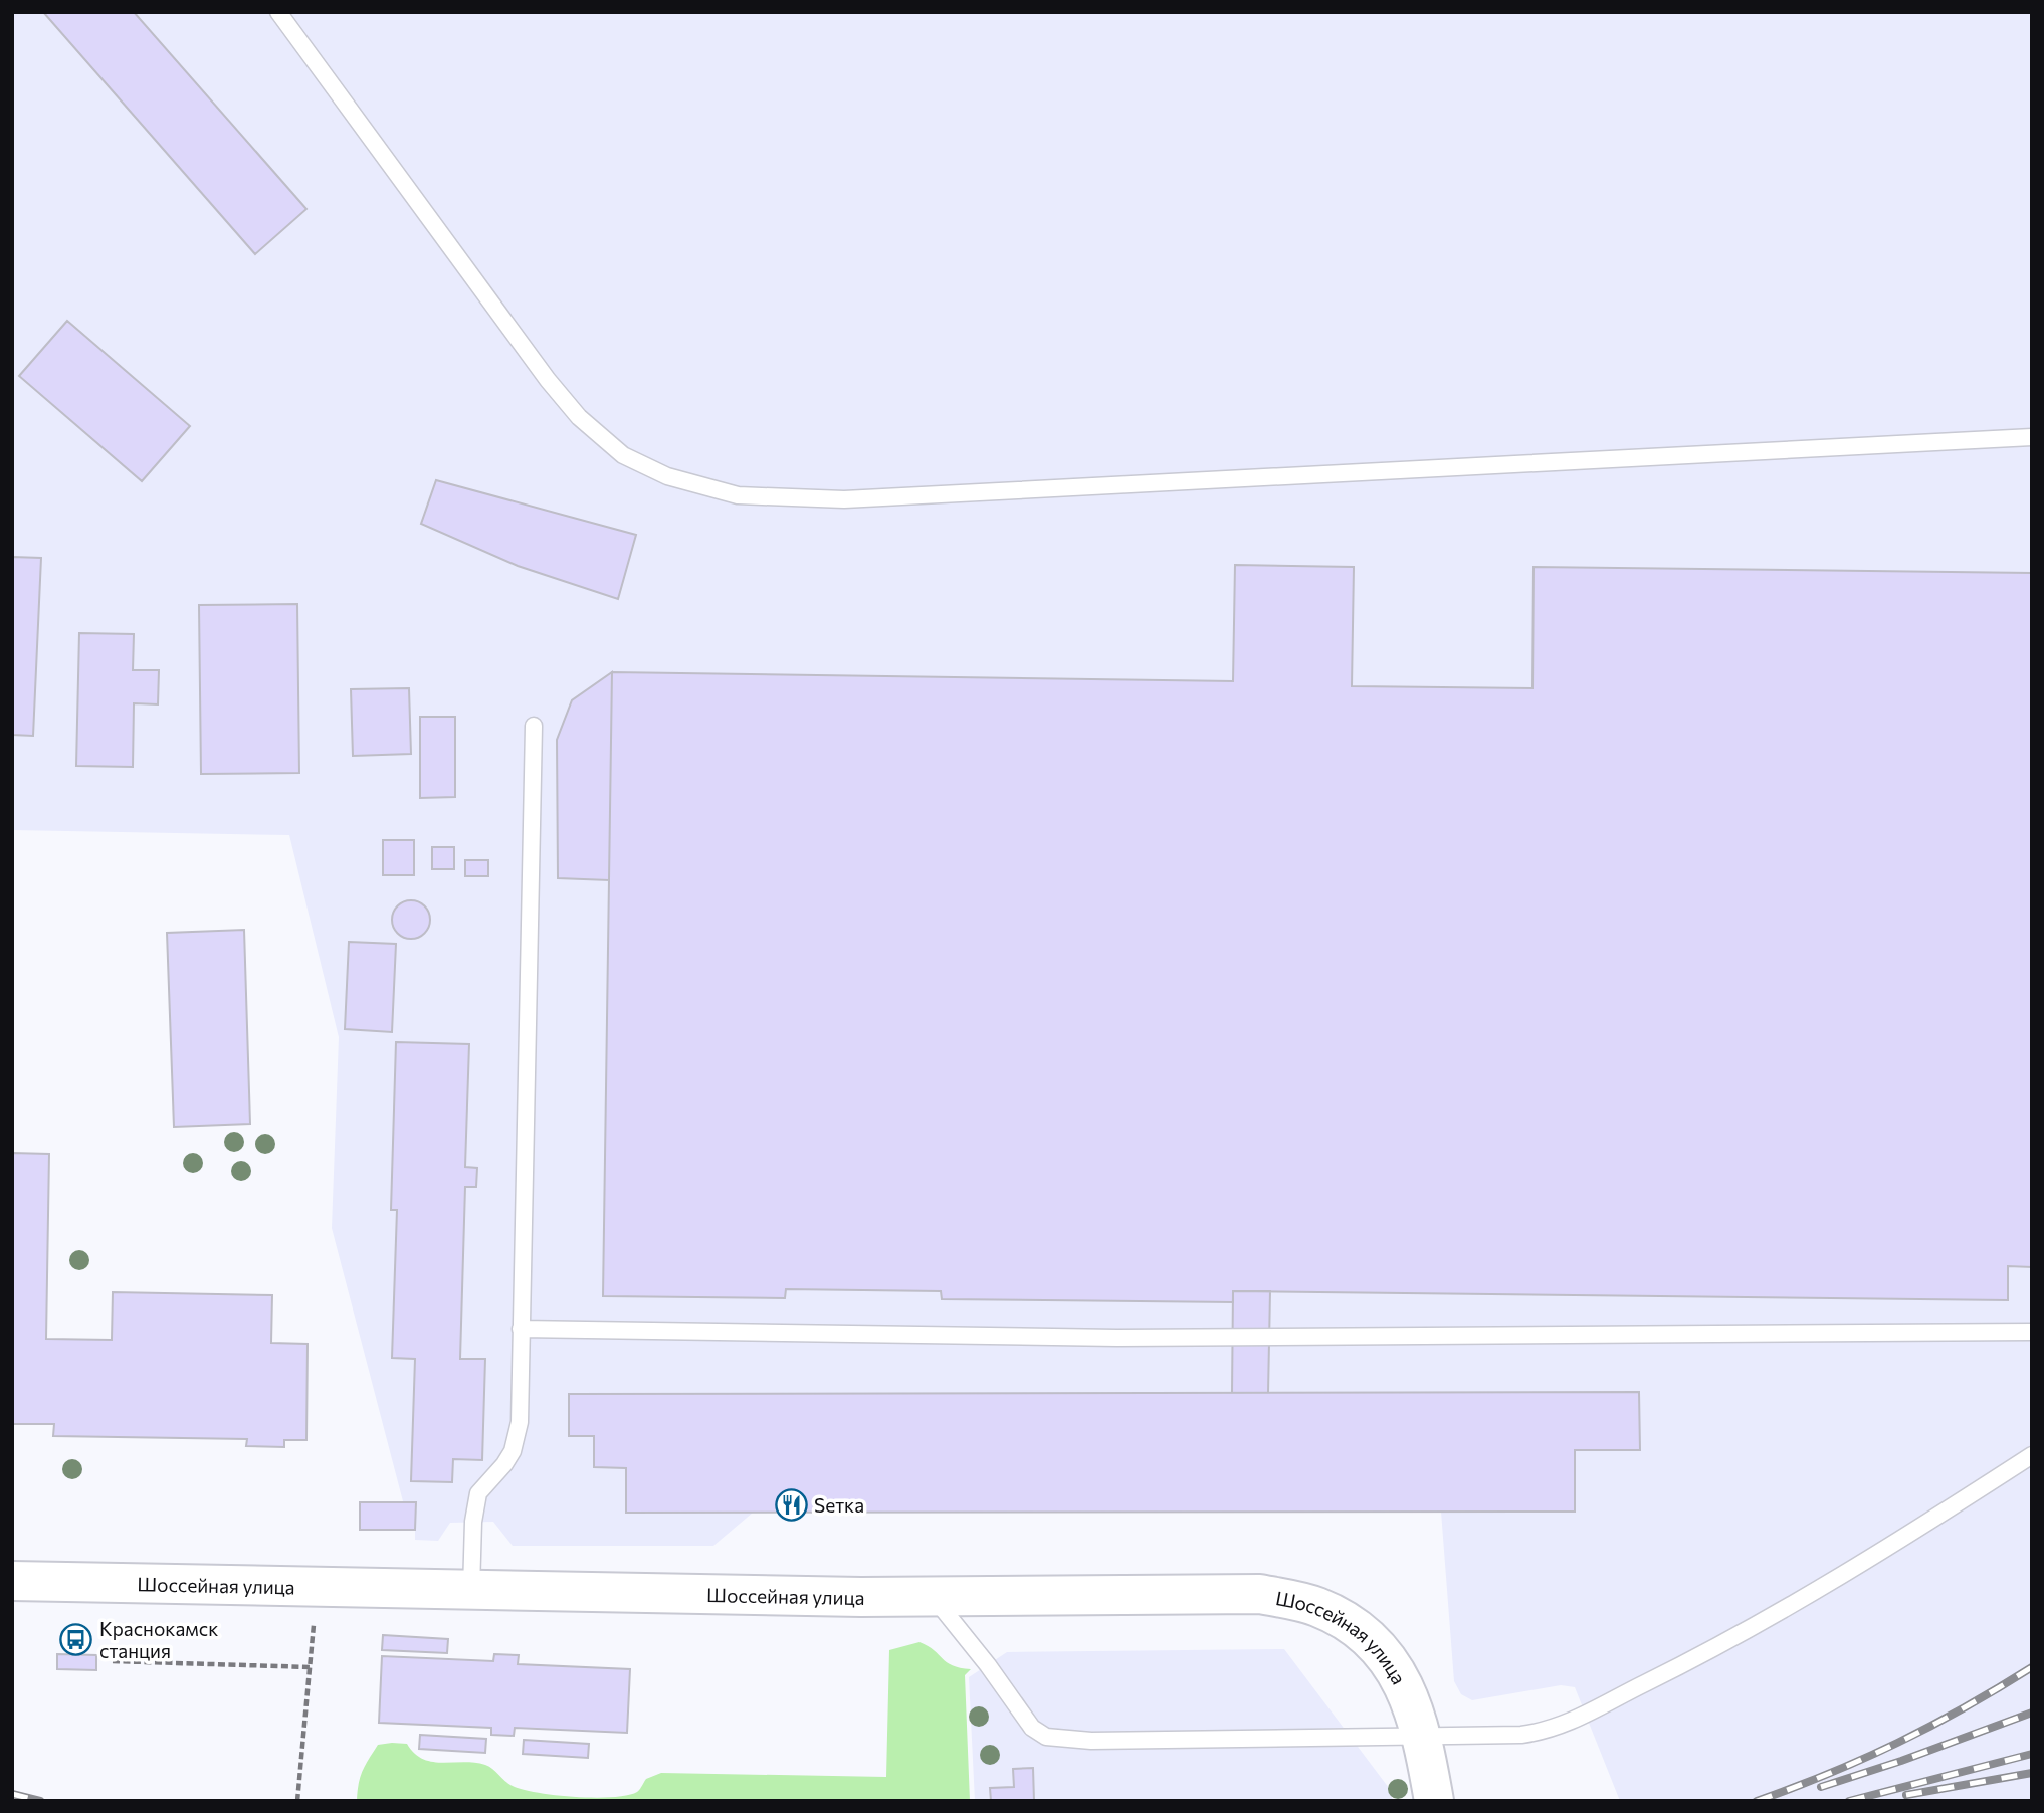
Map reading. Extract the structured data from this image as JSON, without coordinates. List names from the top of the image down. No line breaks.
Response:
{"streets":{"street":["Шоссейная улица"]},"places":{"restaurant":["Sетка"],"bus stop":["Краснокамск станция"]}}
